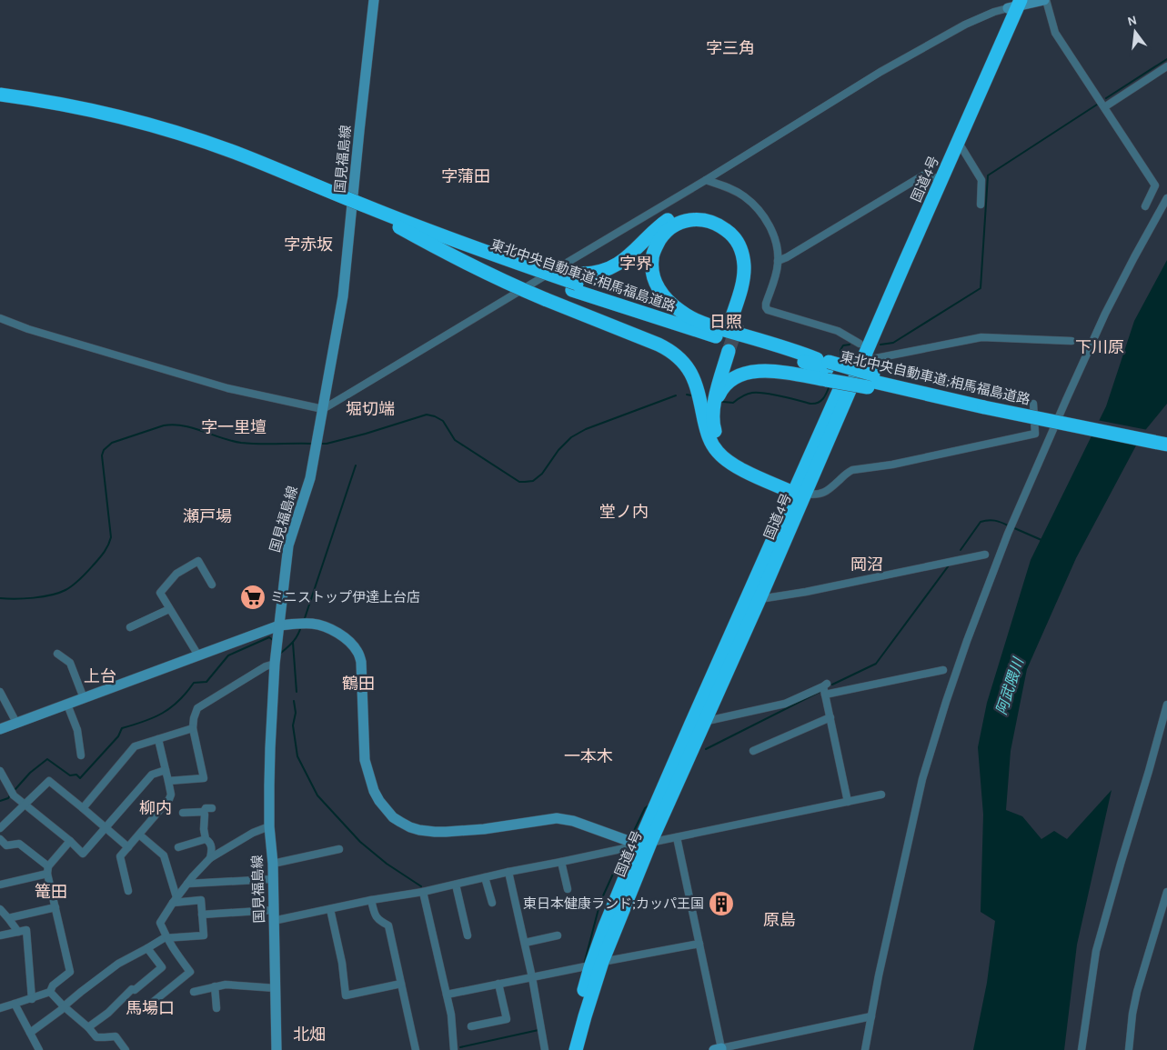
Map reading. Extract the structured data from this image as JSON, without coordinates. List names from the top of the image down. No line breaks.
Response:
{"streets":{"highway":["国道4号","東北中央自動車道;相馬福島道路"],"main road":["国見福島線"]},"districts":["字三角","字蒲田","字赤坂","字界","日照","下川原","堀切端","字一里壇","堂ノ内","瀬戸場","岡沼","上台","鶴田","一本木","柳内","篭田","原島","馬場口","北畑"],"water":["阿武隈川"],"places":{"supermarket":["ミニストップ伊達上台店"],"building":["東日本健康ランド;カッパ王国"]},"north":"top"}
